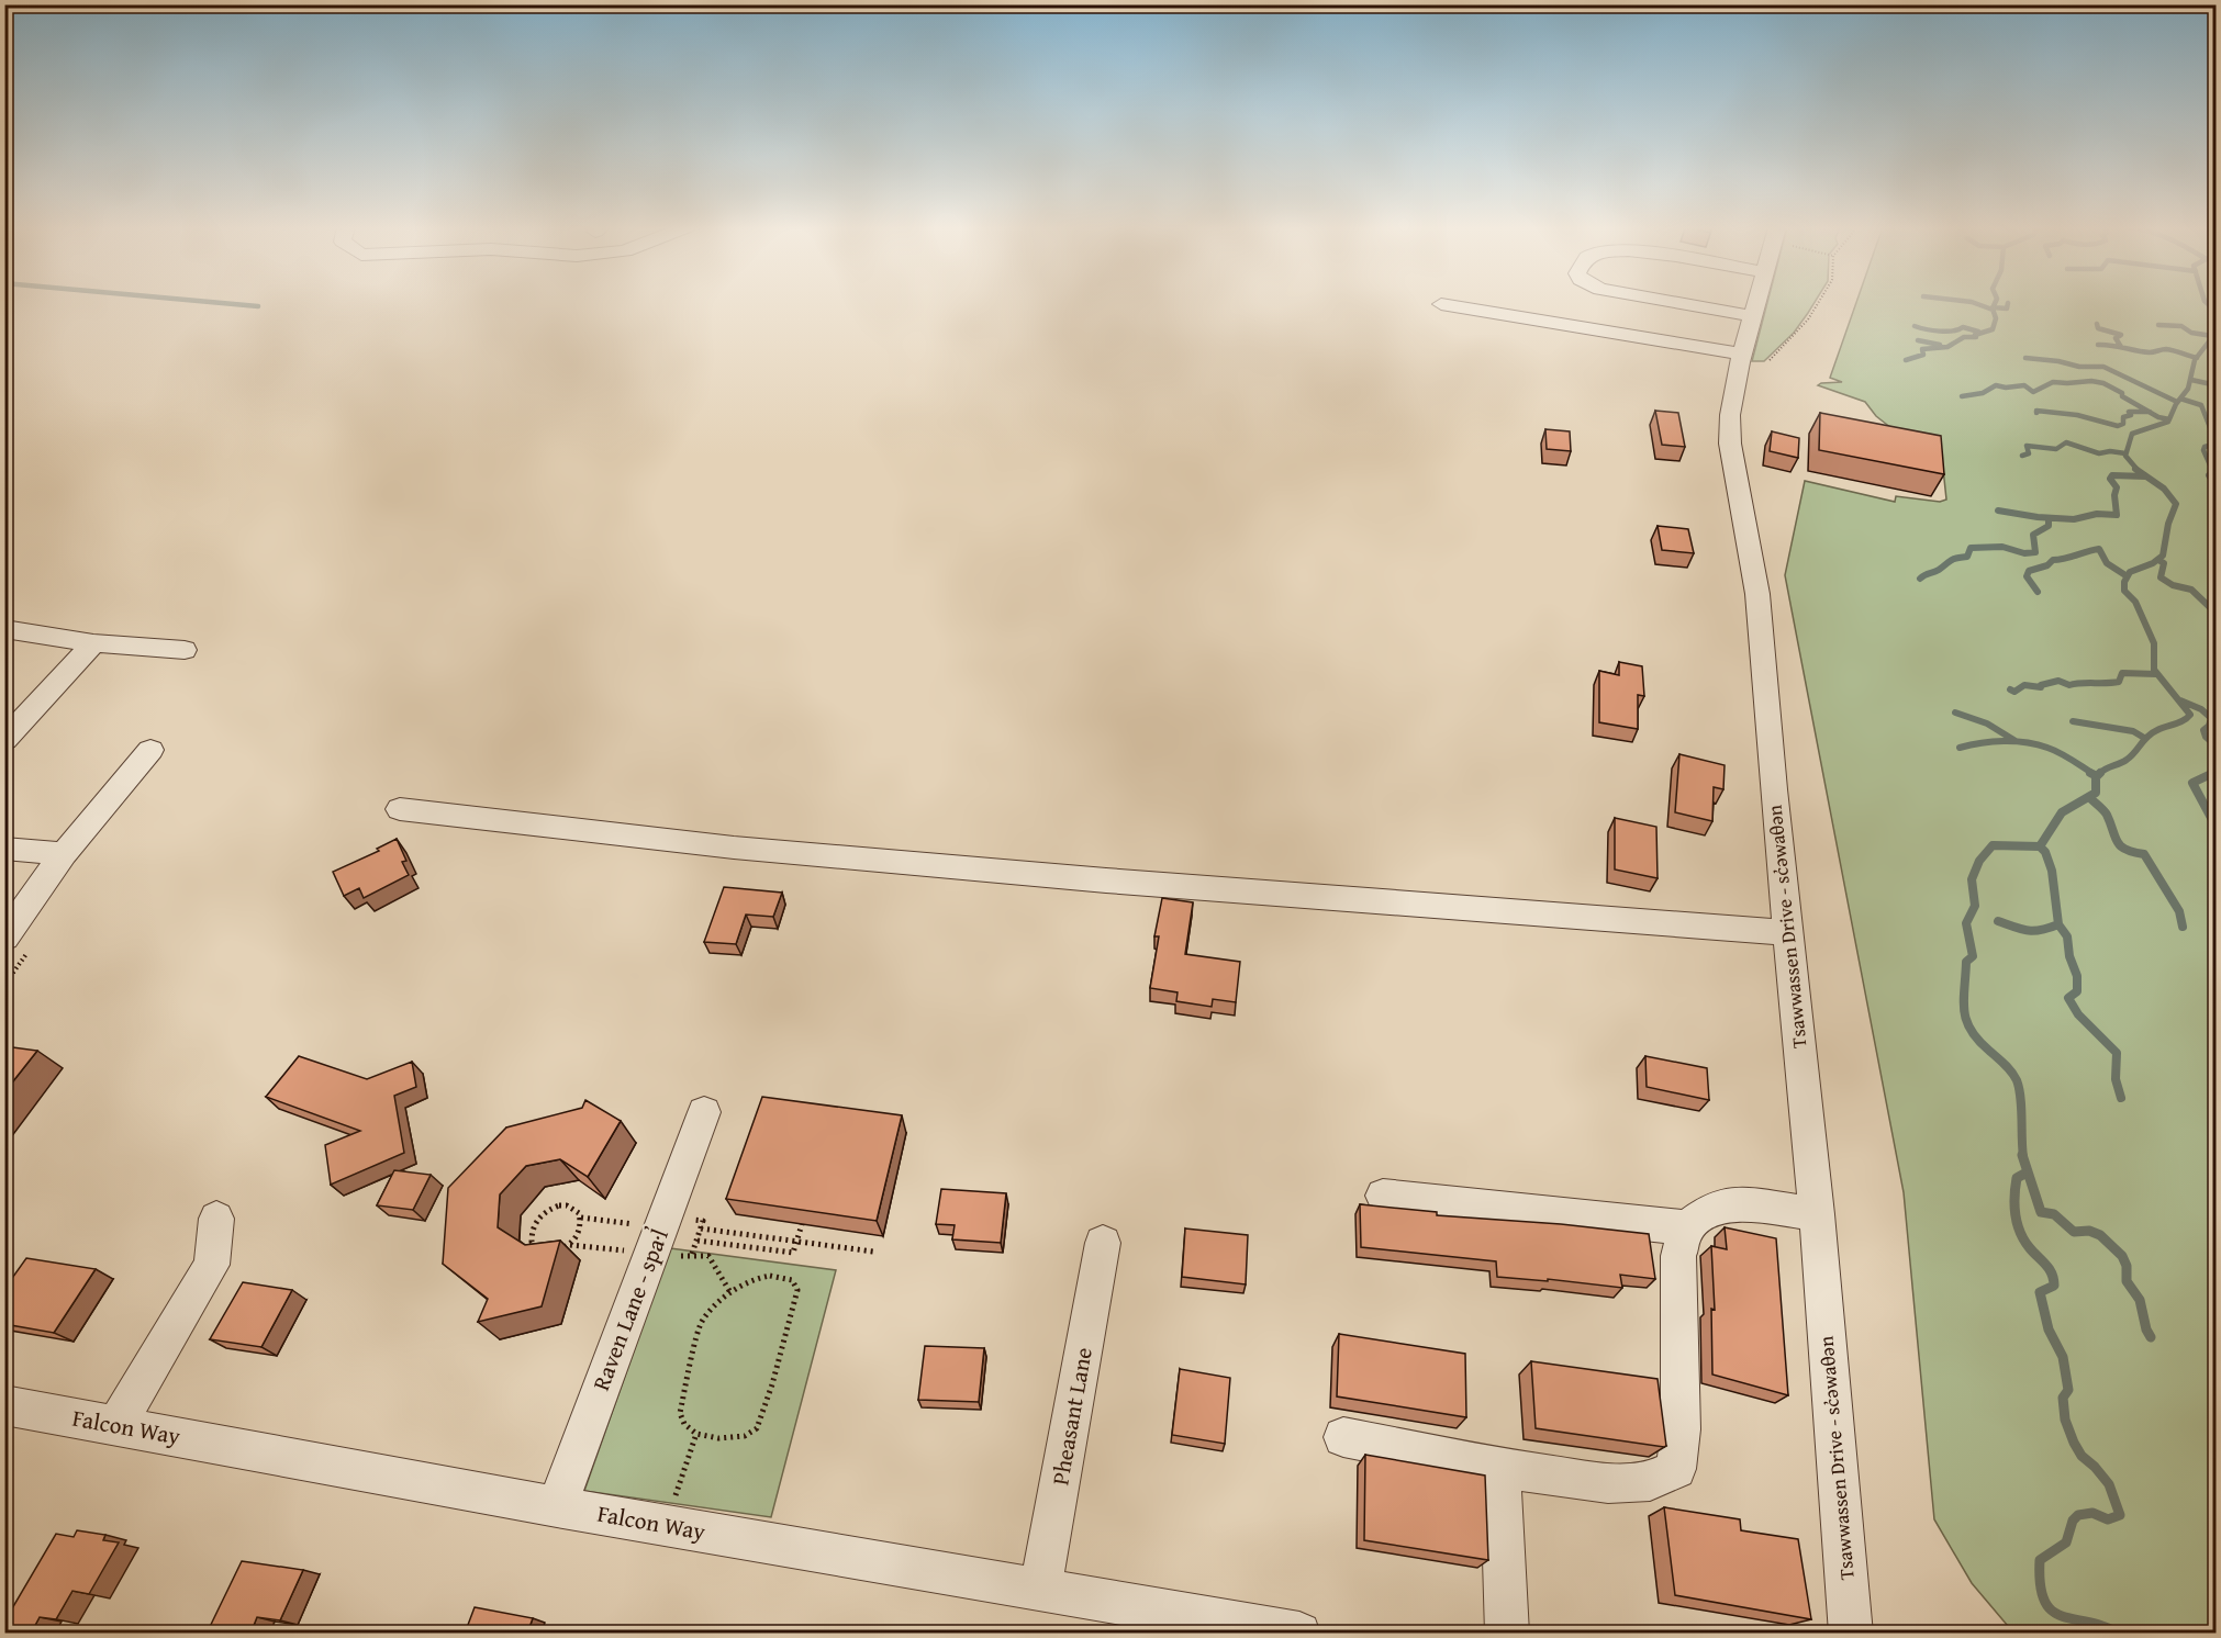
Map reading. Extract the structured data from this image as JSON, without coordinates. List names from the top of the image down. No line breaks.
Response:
{"streets":{"street":["Tsawwassen Drive - sc̓əwaθən","Raven Lane - spa·l̓","Pheasant Lane","Falcon Way"]},"crossings":[["Raven Lane - spa·l̓","Falcon Way"],["Pheasant Lane","Falcon Way"]]}
